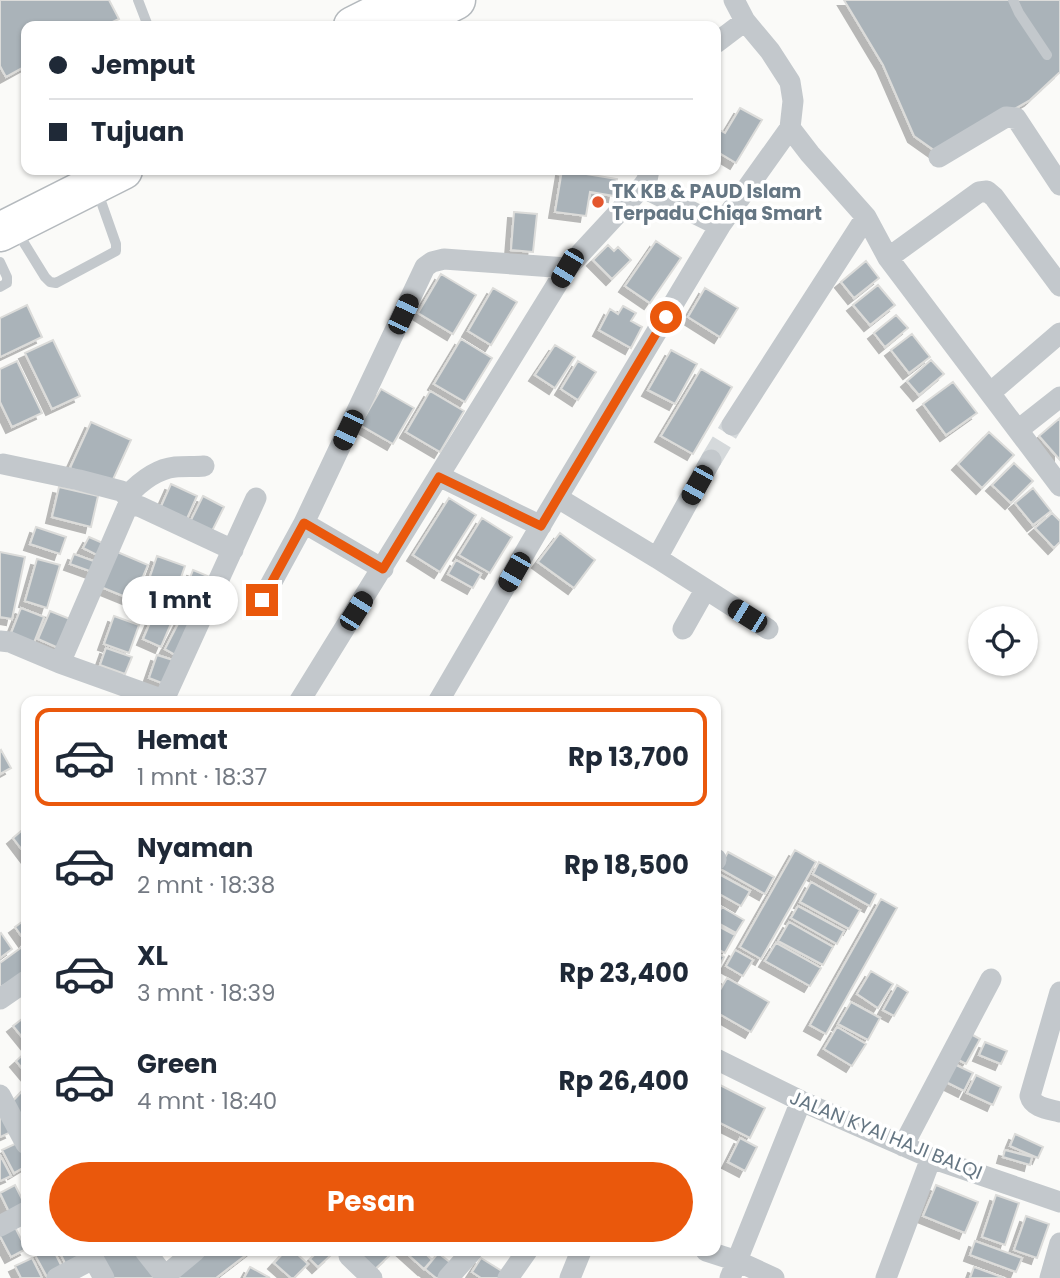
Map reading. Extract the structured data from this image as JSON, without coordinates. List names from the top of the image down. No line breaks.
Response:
{"streets":{"street":["JALAN KYAI HAJI BALQI"]},"places":["TK KB & PAUD Islam Terpadu Chiqa Smart"],"page":{"banner":["Jemput","Tujuan"],"bubble":"1 mnt","list":[{"name":"Hemat","note":"1 mnt · 18:37","value":"Rp 13,700"},{"name":"Nyaman","note":"2 mnt · 18:38","value":"Rp 18,500"},{"name":"XL","note":"3 mnt · 18:39","value":"Rp 23,400"},{"name":"Green","note":"4 mnt · 18:40","value":"Rp 26,400"}],"buttons":"Pesan"}}
